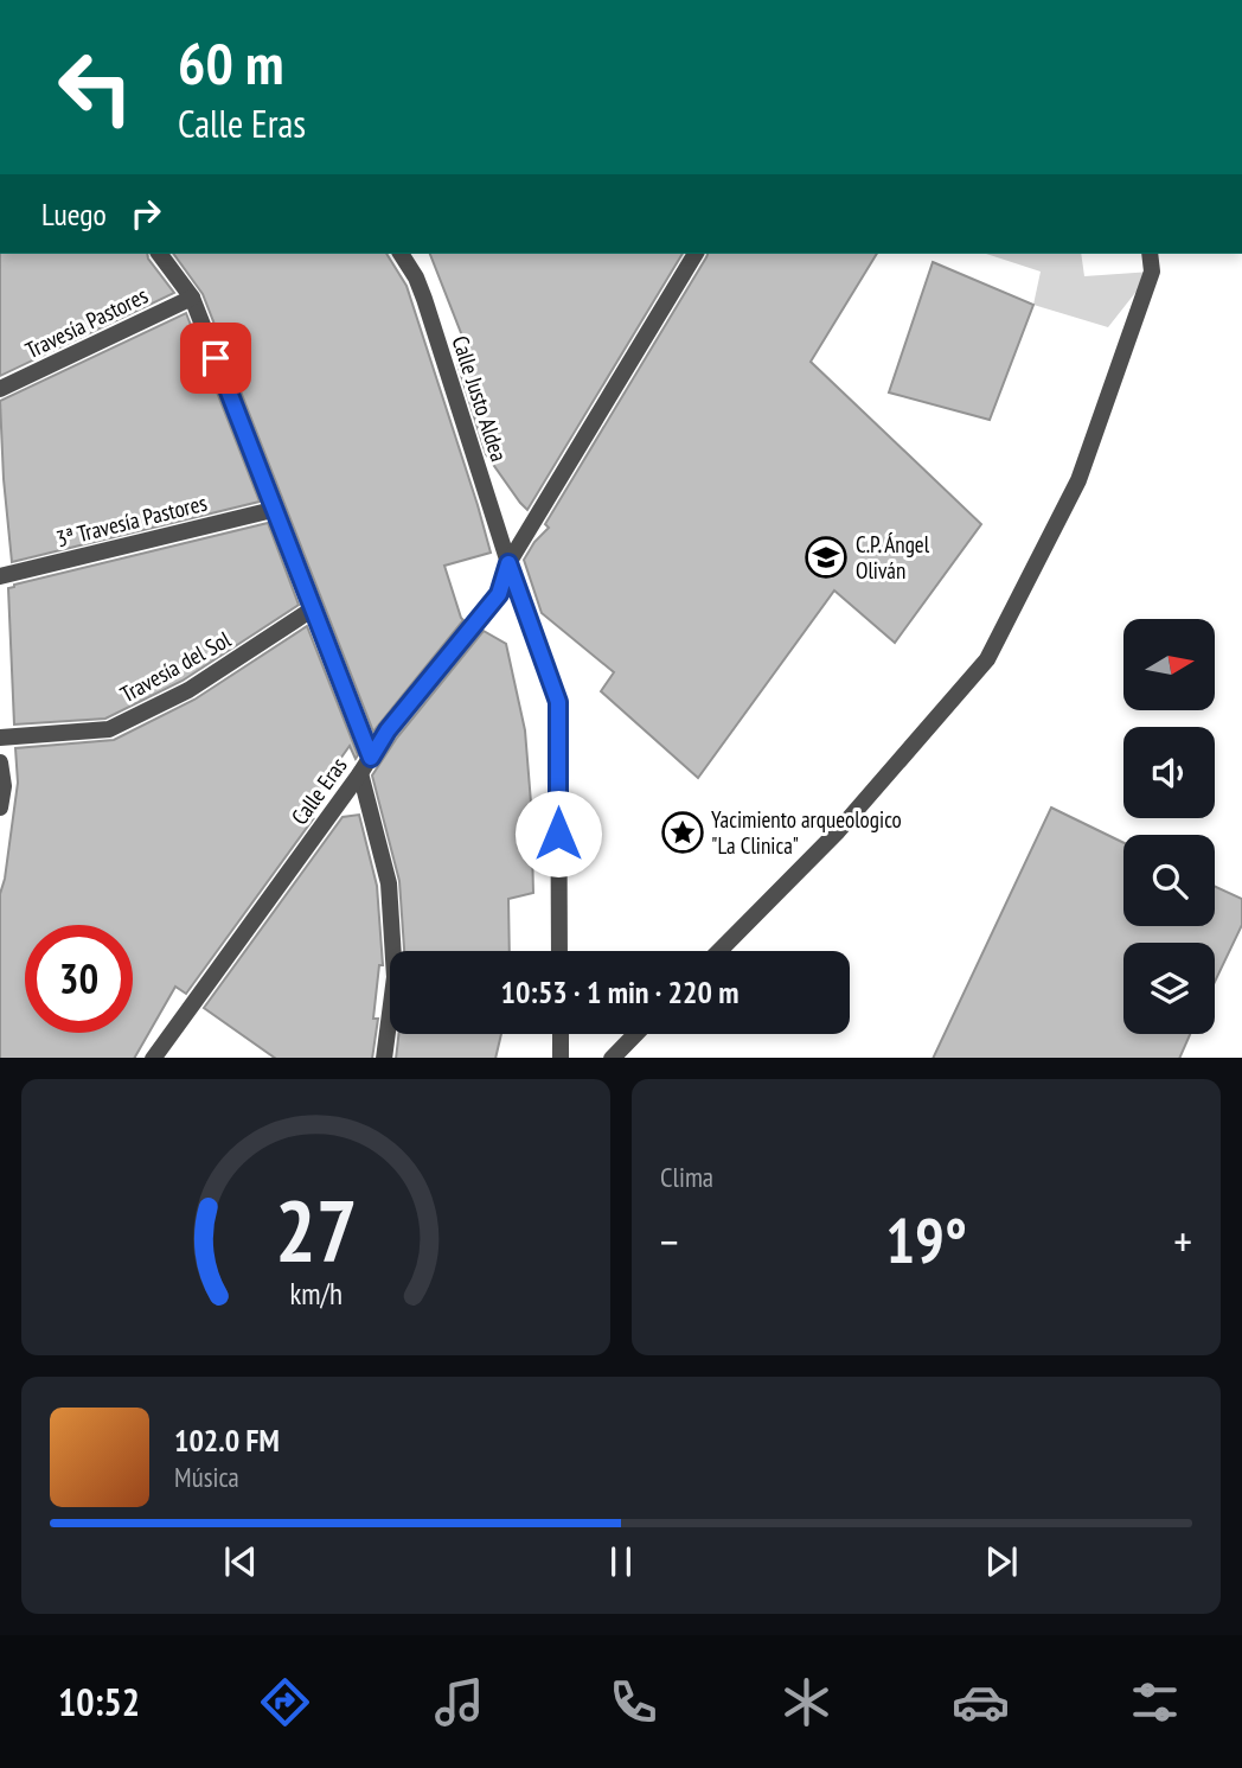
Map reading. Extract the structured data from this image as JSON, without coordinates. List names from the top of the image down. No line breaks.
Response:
{"streets":{"street":["Travesía Pastores","Calle Justo Aldea","3ª Travesía Pastores","Travesía del Sol","Calle Eras"]},"crossings":[["Calle Justo Aldea","Calle Eras"]],"places":{"school or university":["C.P. Ángel Oliván"],"place":["Yacimiento arqueologico \"La Clinica\""]},"north":"right","page":{"turn":["60 m","Calle Eras"],"then":"Luego","limit":"30","trip":"10:53 · 1 min · 220 m","tile":"Clima","heat":["−","19°","+"],"song":["102.0 FM","Música"],"tabs":"10:52","gauge":["27","km/h"]}}
